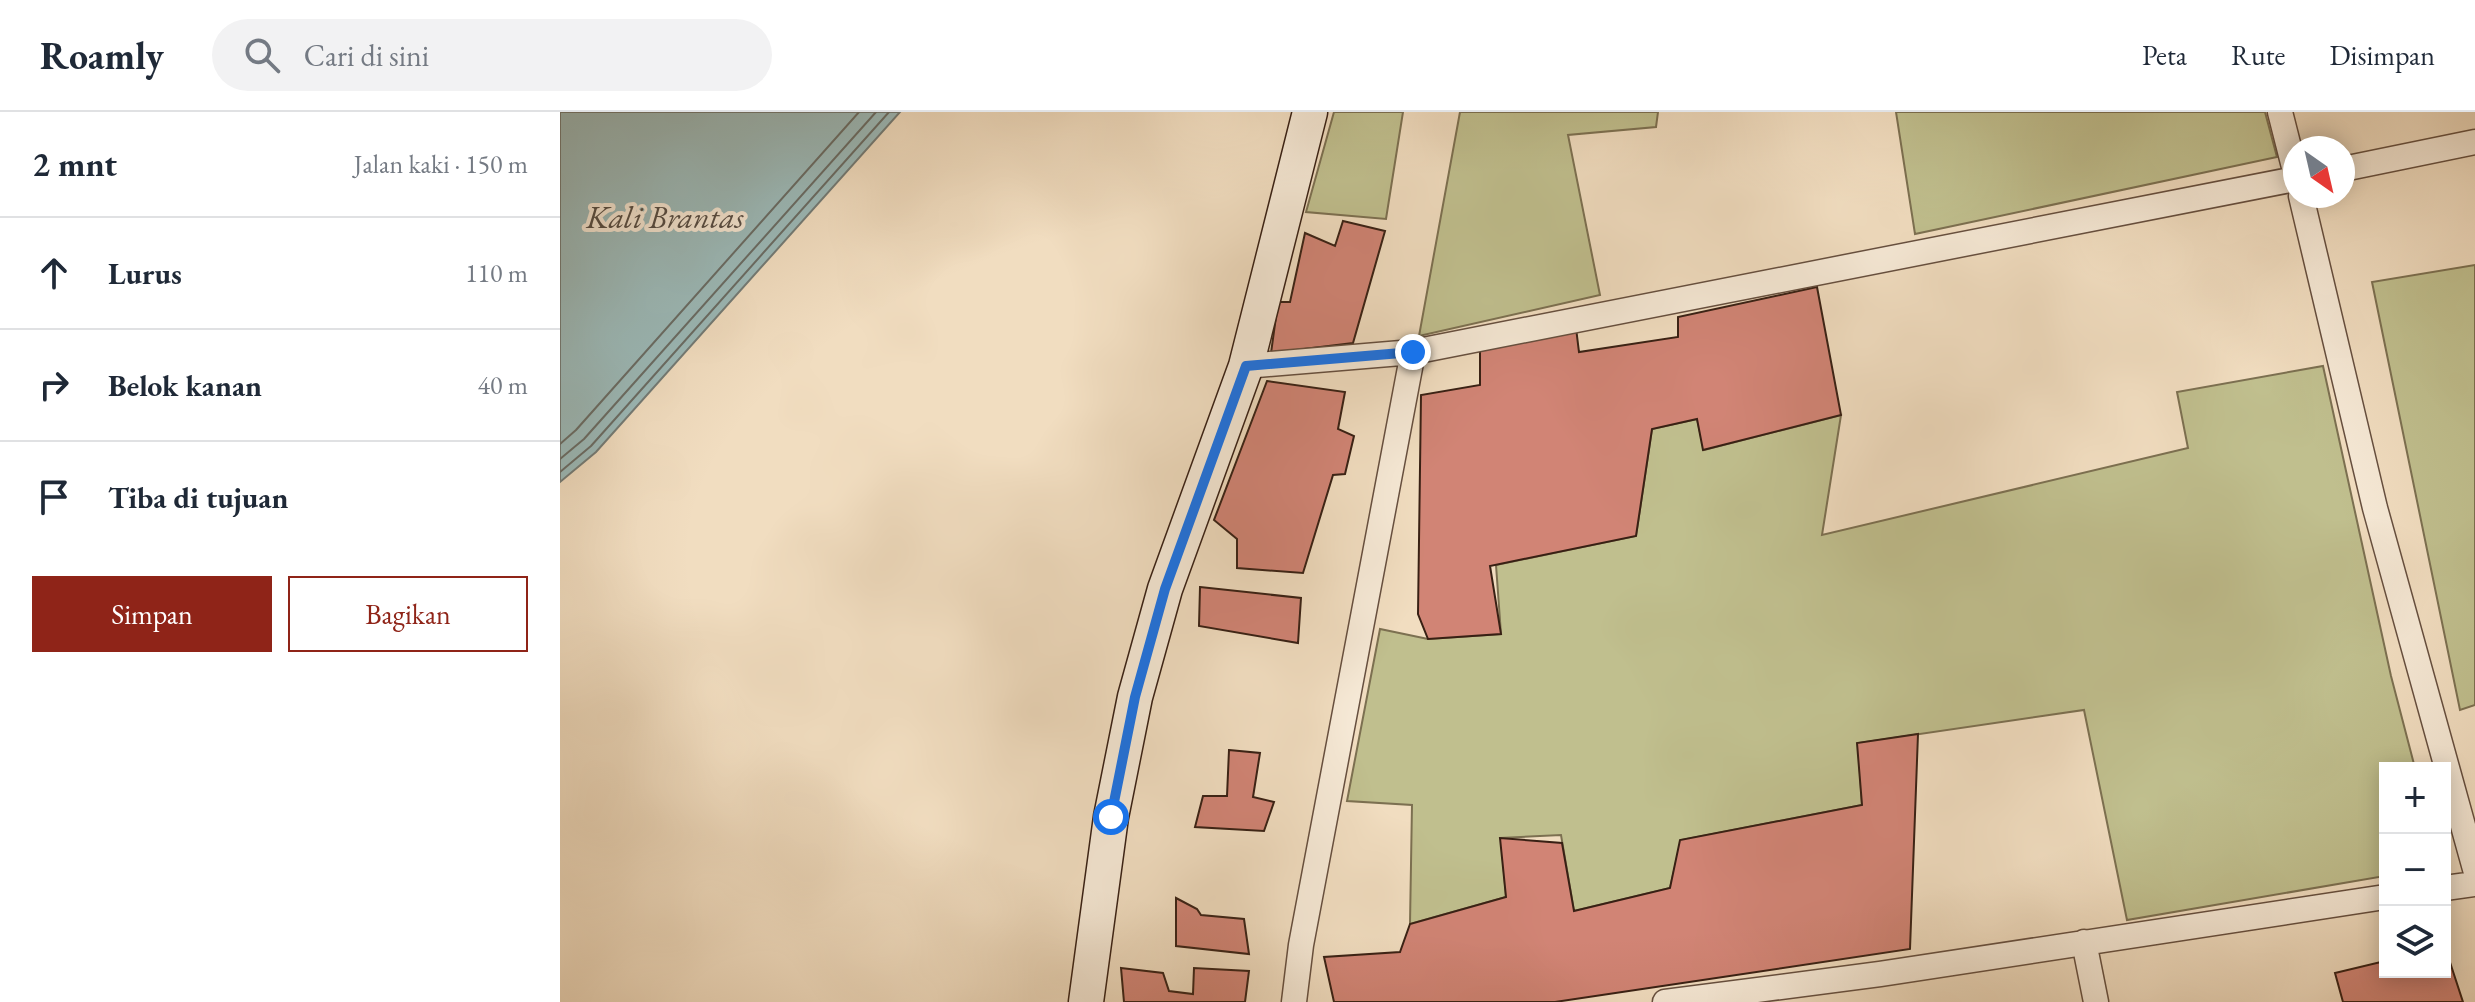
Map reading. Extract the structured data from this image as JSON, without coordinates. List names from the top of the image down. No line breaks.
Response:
{"water":["Kali Brantas"],"north":"bottom right","page":{"header":"Roamly","search":"Cari di sini","nav":["Peta","Rute","Disimpan"],"heading":["2 mnt","Jalan kaki · 150 m"],"list":[["Lurus","110 m"],["Belok kanan","40 m"],"Tiba di tujuan"],"buttons":["Simpan","Bagikan"],"map_buttons":["+","−"]}}
